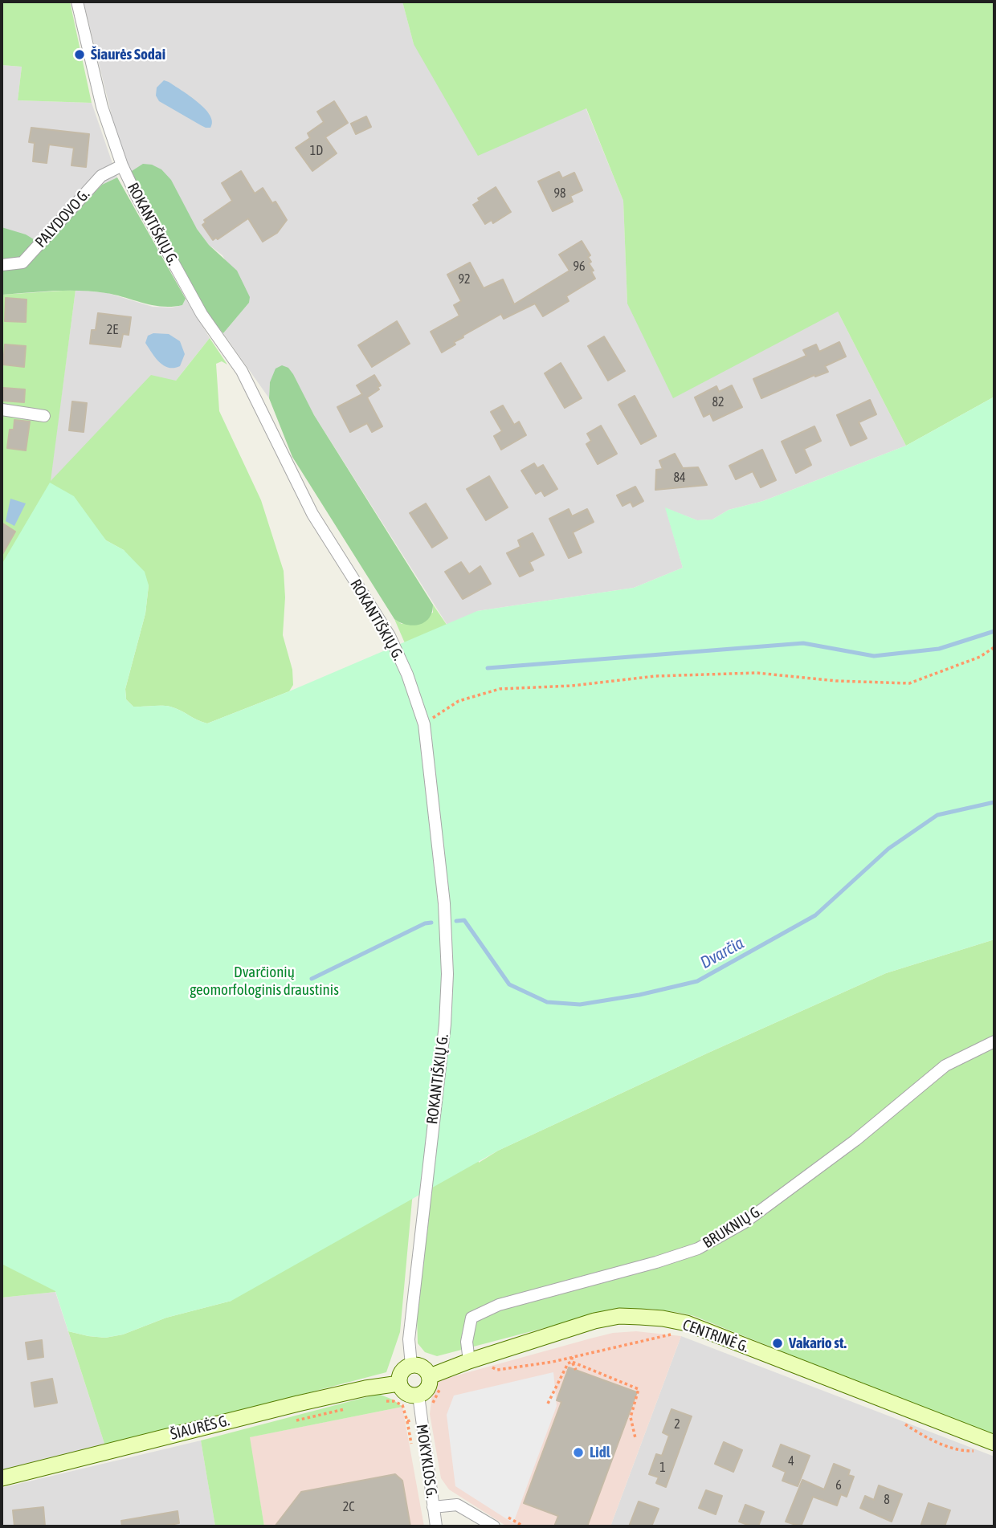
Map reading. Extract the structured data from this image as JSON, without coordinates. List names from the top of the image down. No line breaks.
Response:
{"streets":{"main road":["CENTRINĖ G.","ŠIAURĖS G."],"street":["PALYDOVO G.","ROKANTIŠKIŲ G.","BRUKNIŲ G.","MOKYKLOS G."]},"crossings":[["PALYDOVO G.","ROKANTIŠKIŲ G."],["ROKANTIŠKIŲ G.","CENTRINĖ G."],["ROKANTIŠKIŲ G.","ŠIAURĖS G."],["ROKANTIŠKIŲ G.","MOKYKLOS G."],["BRUKNIŲ G.","CENTRINĖ G."],["CENTRINĖ G.","ŠIAURĖS G."],["CENTRINĖ G.","MOKYKLOS G."],["ŠIAURĖS G.","MOKYKLOS G."]],"water":["Dvarčia"],"parks":["Dvarčionių geomorfologinis draustinis"],"places":["Šiaurės Sodai","Vakario st.","Lidl"],"house_numbers":["1D","98","96","92","2E","82","84","2","4","1","6","8","2C"]}
